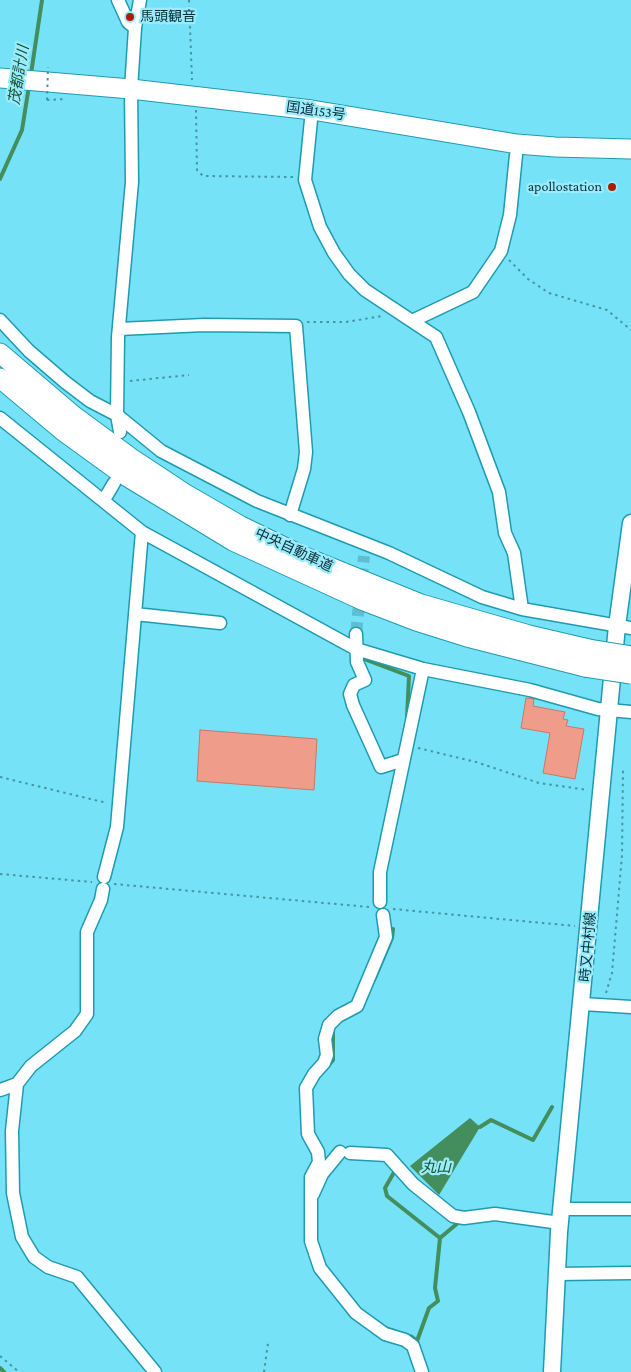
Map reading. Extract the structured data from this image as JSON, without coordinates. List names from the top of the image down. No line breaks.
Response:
{"streets":{"highway":["国道153号","中央自動車道"],"main road":["時又中村線"]},"water":["茂都計川","丸山"],"places":["馬頭観音","apollostation"]}
